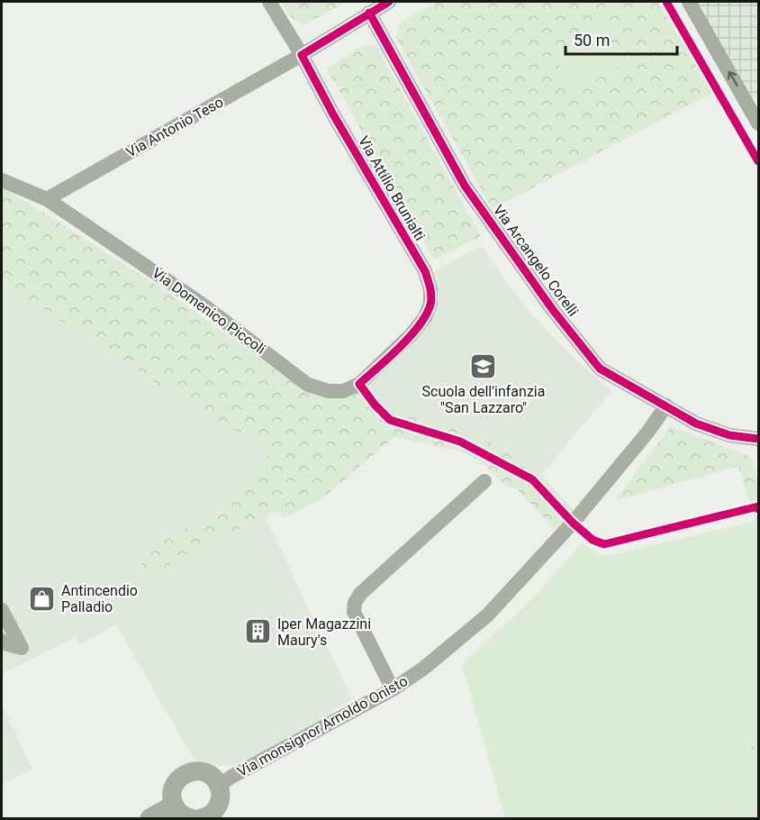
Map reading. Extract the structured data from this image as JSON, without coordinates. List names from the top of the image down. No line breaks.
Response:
{"streets":{"street":["Via Antonio Teso","Via Attilio Brunialti","Via Arcangelo Corelli","Via Domenico Piccoli","Via monsignor Arnoldo Onisto"]},"crossings":[["Via Antonio Teso","Via Attilio Brunialti"],["Via Antonio Teso","Via Arcangelo Corelli"],["Via Antonio Teso","Via Domenico Piccoli"],["Via Attilio Brunialti","Via Domenico Piccoli"],["Via Arcangelo Corelli","Via monsignor Arnoldo Onisto"]],"places":{"school or university":["Scuola dell'infanzia \"San Lazzaro\""],"shop":["Antincendio Palladio"],"building":["Iper Magazzini Maury's"]},"scale_bar":"50 m"}
